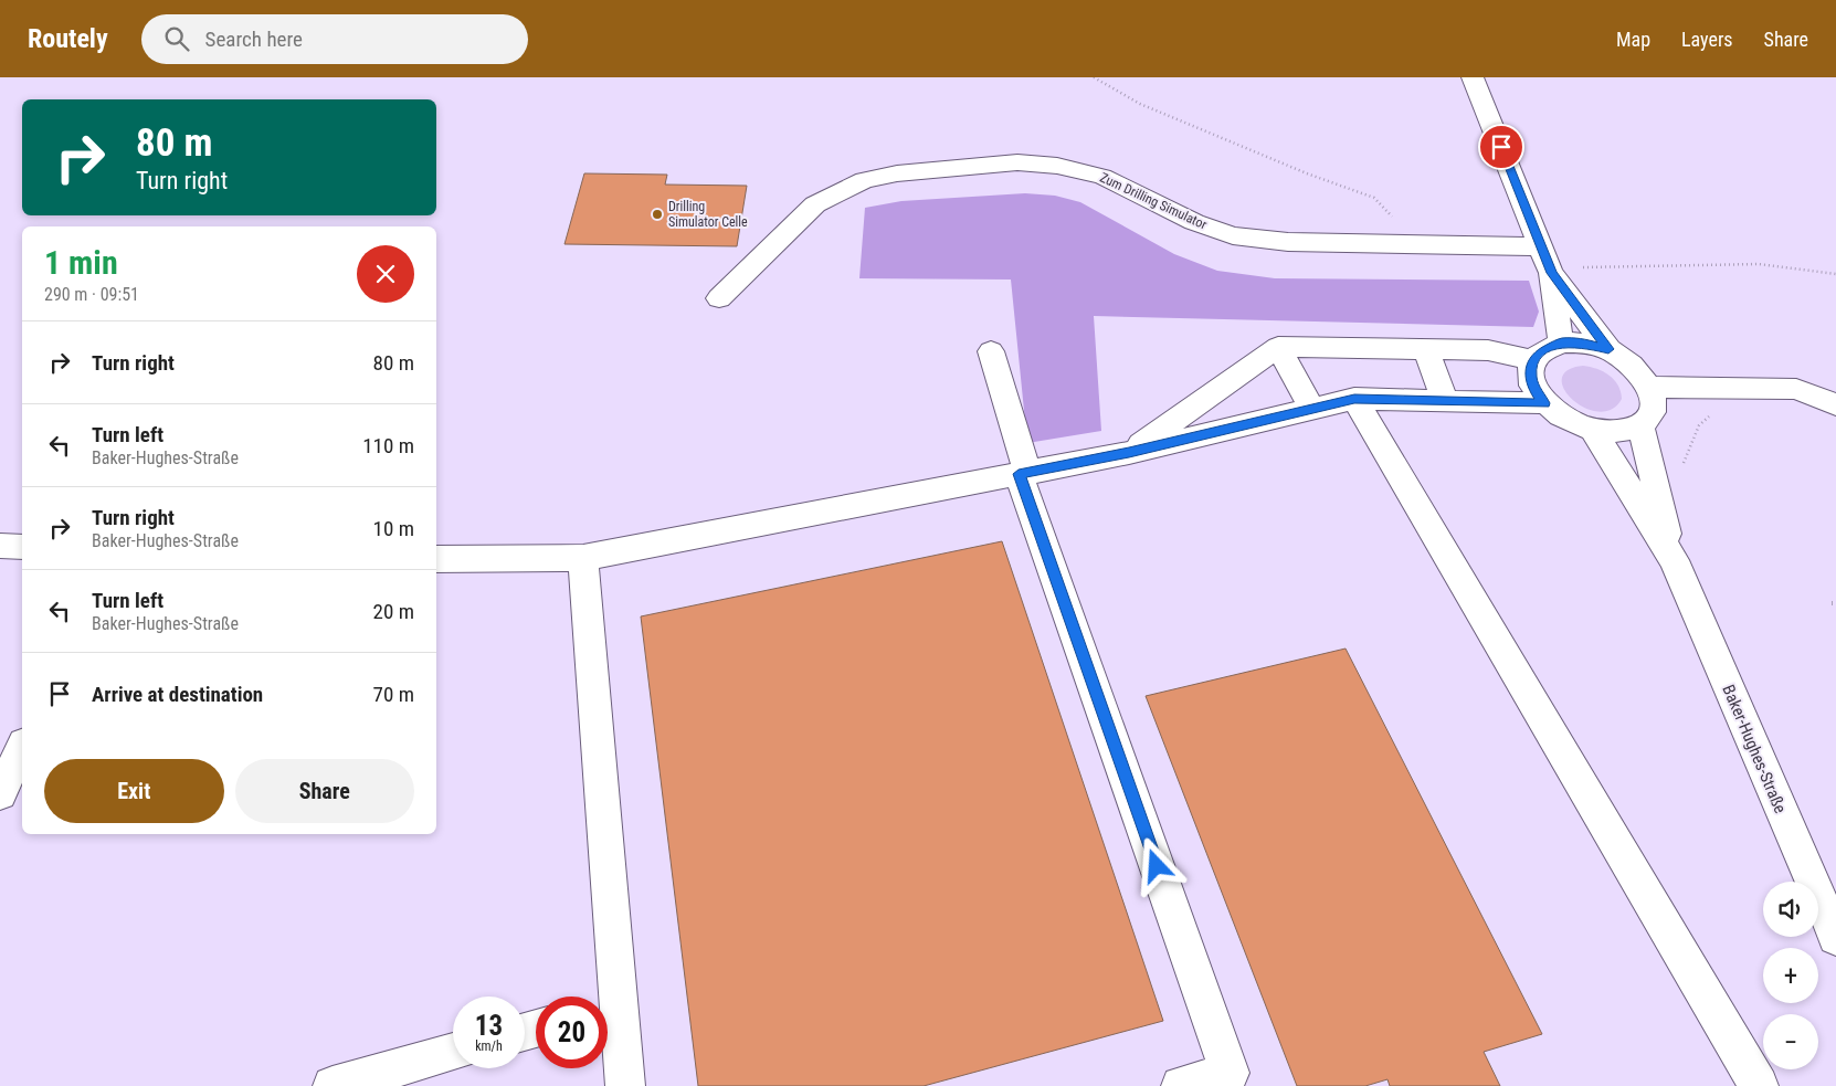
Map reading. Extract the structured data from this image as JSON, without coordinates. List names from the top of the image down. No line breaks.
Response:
{"streets":{"street":["Zum Drilling Simulator","Baker-Hughes-Straße"]},"places":["Drilling Simulator Celle"],"page":{"header":"Routely","search":"Search here","nav":["Map","Layers","Share"],"turn":["80 m","Turn right"],"heading":["1 min","290 m · 09:51"],"list":[{"name":"Turn right","value":"80 m"},{"name":"Turn left","note":"Baker-Hughes-Straße","value":"110 m"},{"name":"Turn right","note":"Baker-Hughes-Straße","value":"10 m"},{"name":"Turn left","note":"Baker-Hughes-Straße","value":"20 m"},{"name":"Arrive at destination","value":"70 m"}],"buttons":["Exit","Share"],"map_buttons":["+","−"],"speed":"13 km/h","limit":"20"}}
